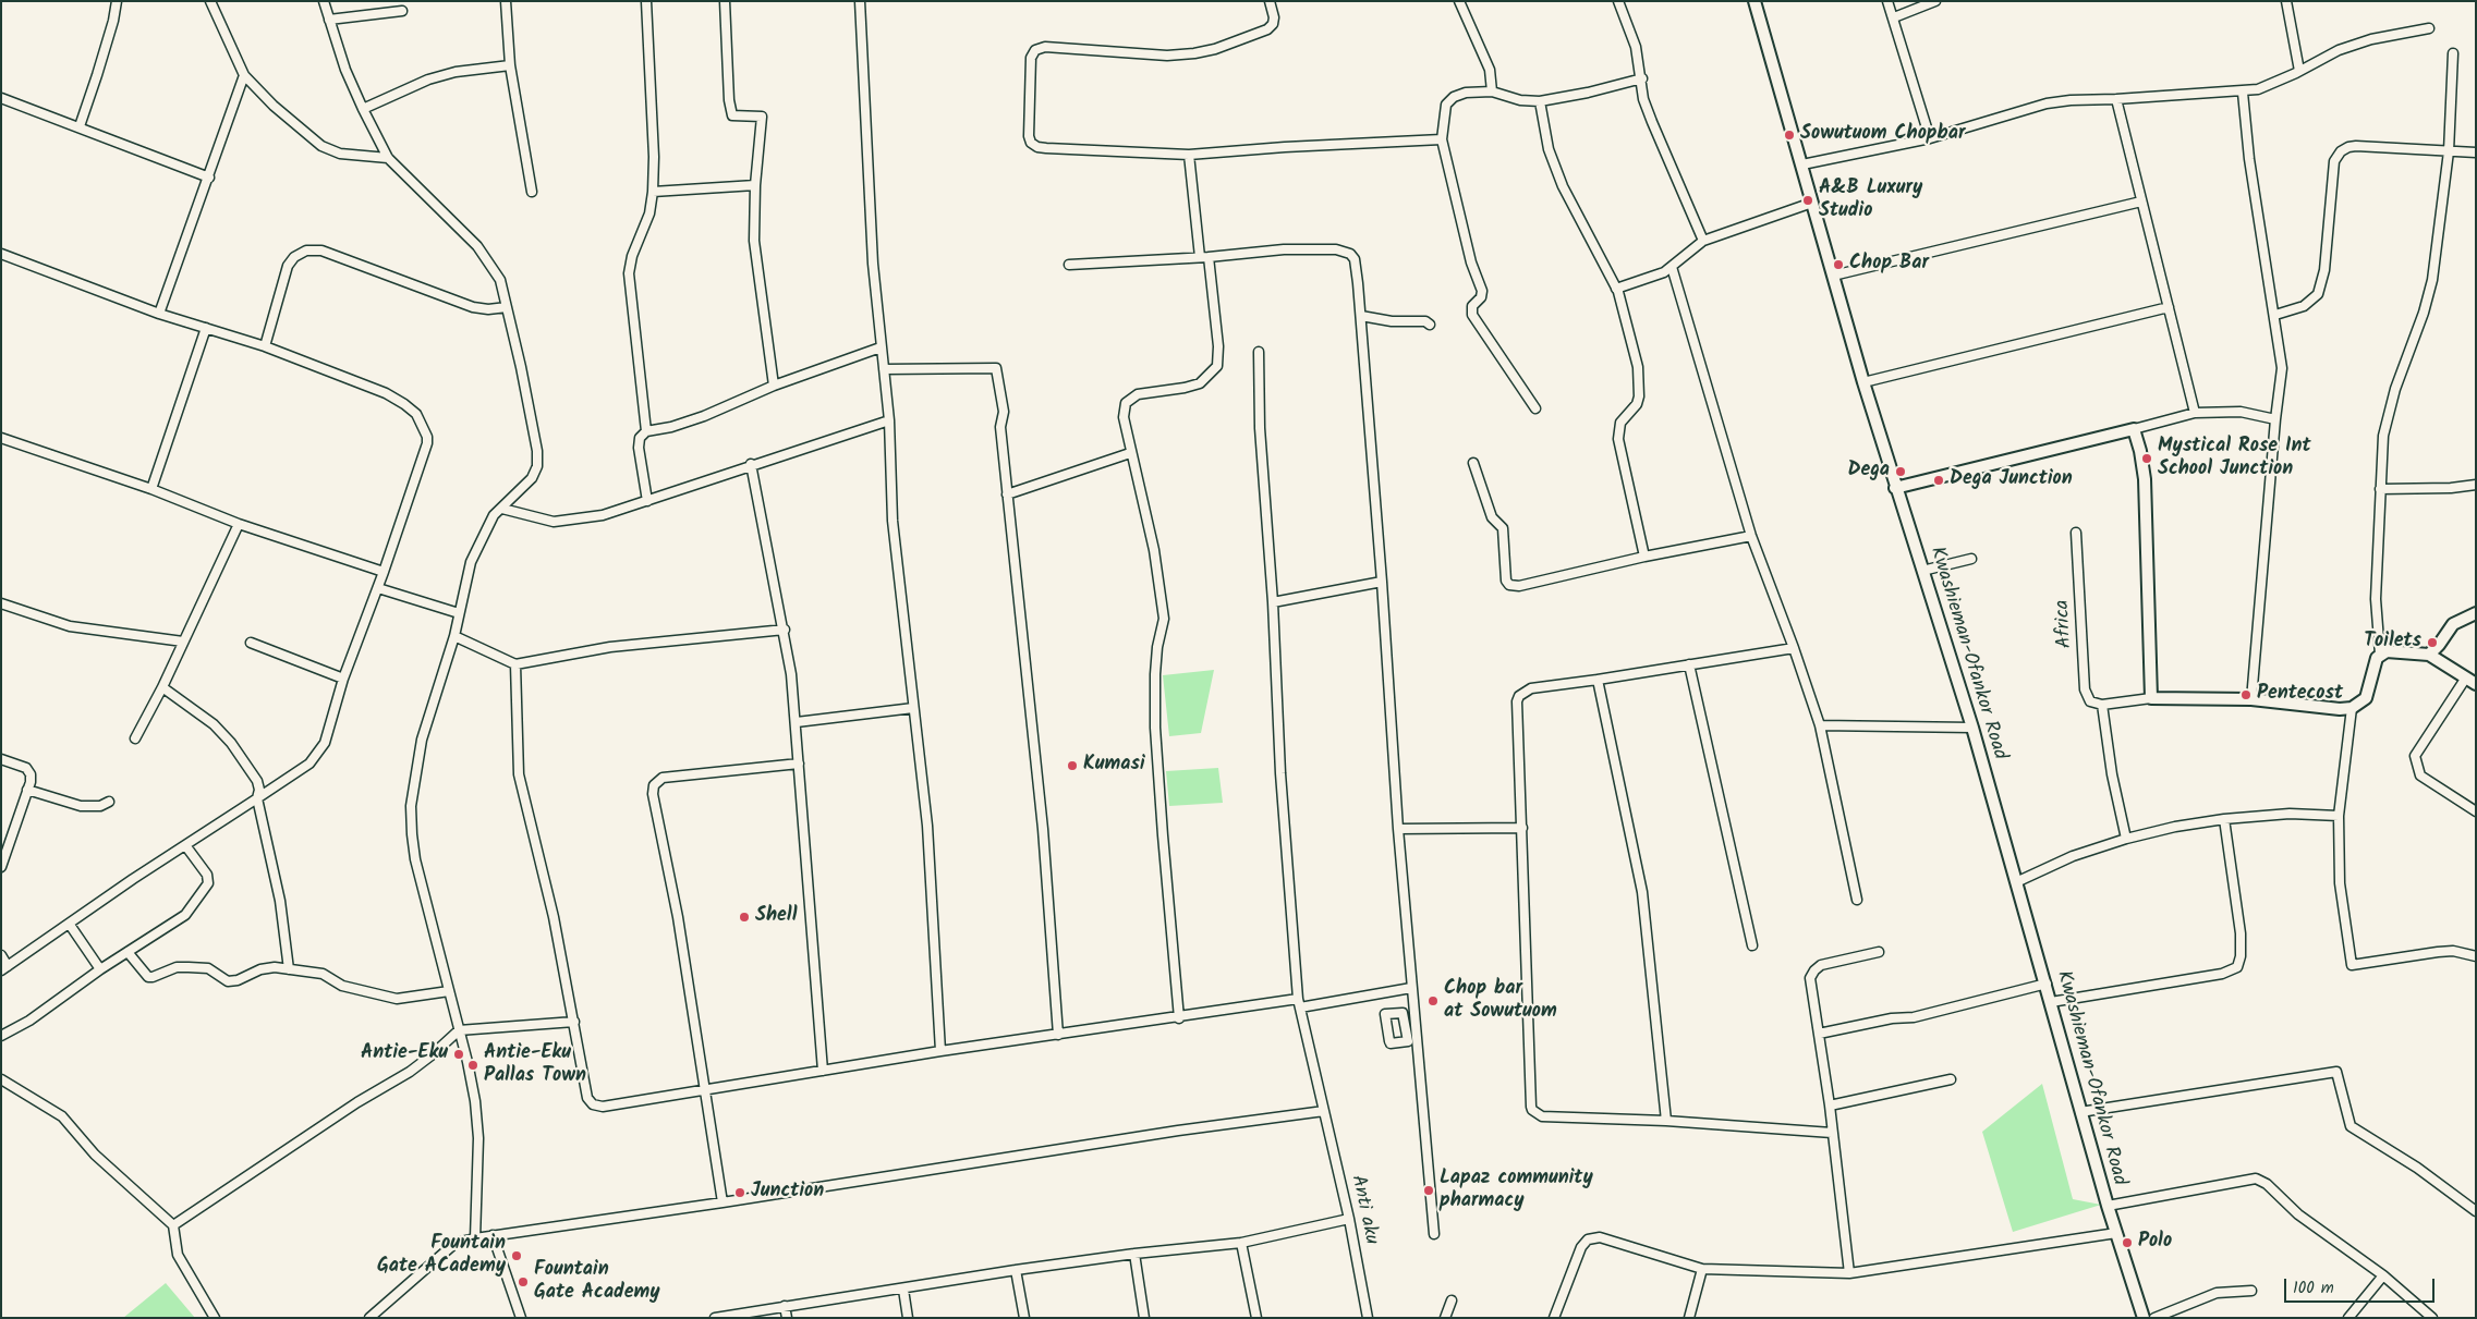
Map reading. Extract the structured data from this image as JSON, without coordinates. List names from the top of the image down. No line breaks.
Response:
{"streets":{"main road":["Kwashieman-Ofankor Road"],"street":["Africa","Anti aku"]},"places":["Sowutuom Chopbar","A&B Luxury Studio","Chop Bar","Mystical Rose Int School Junction","Dega","Dega Junction","Toilets","Pentecost","Kumasi","Shell","Chop bar at Sowutuom","Antie-Eku","Antie-Eku Pallas Town","Lapaz community pharmacy","Junction","Polo","Fountain Gate ACademy","Fountain Gate Academy"],"scale_bar":"100 m"}
